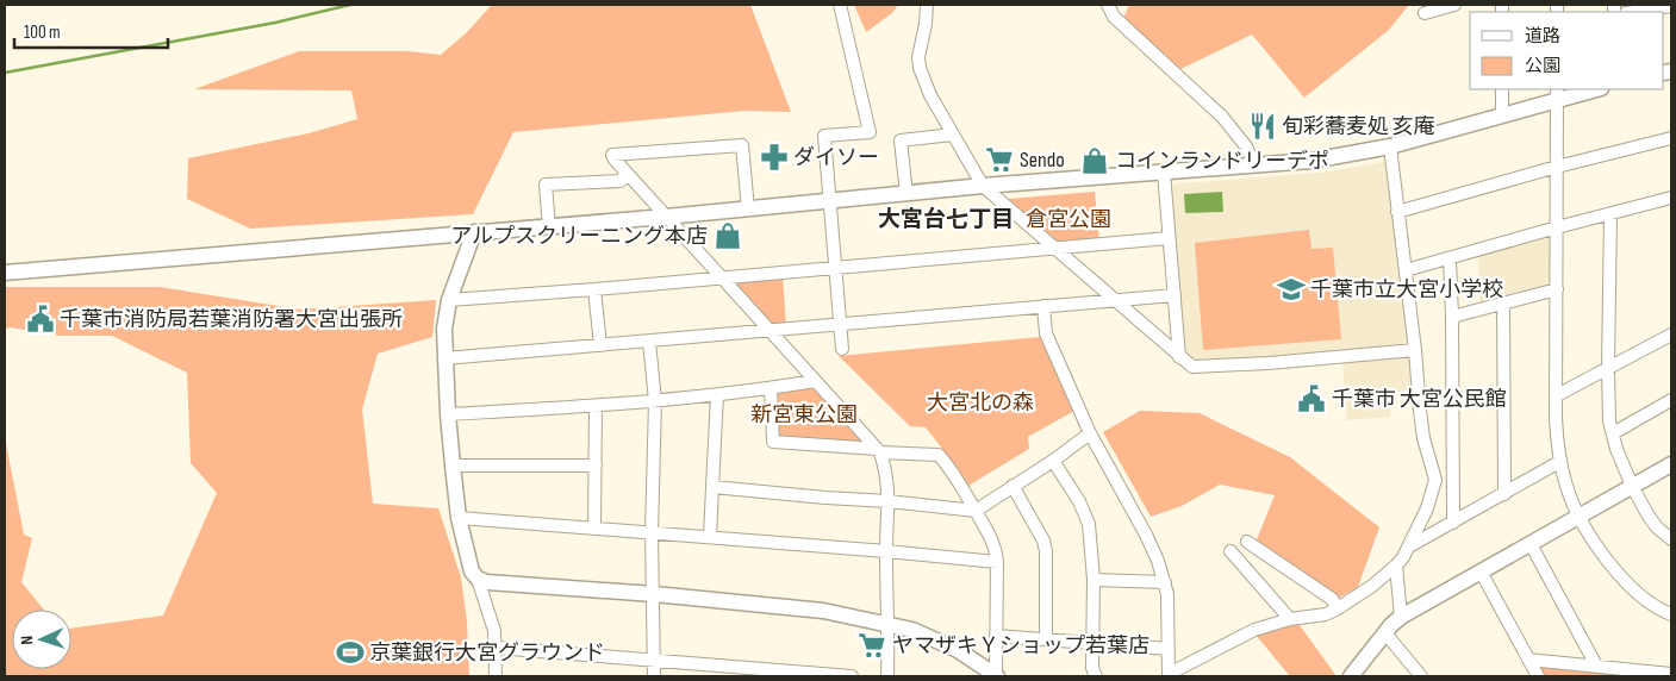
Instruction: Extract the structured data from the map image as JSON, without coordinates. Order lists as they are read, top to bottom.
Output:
{
  "districts": ["大宮台七丁目"],
  "parks": ["倉宮公園", "大宮北の森", "新宮東公園"],
  "places": {
    "restaurant": ["旬彩蕎麦処 亥庵"],
    "pharmacy": ["ダイソー"],
    "supermarket": ["Sendo", "ヤマザキＹショップ若葉店"],
    "shop": ["コインランドリーデポ", "アルプスクリーニング本店"],
    "school or university": ["千葉市立大宮小学校"],
    "public building": ["千葉市消防局若葉消防署大宮出張所", "千葉市 大宮公民館"],
    "sports": ["京葉銀行大宮グラウンド"]
  },
  "legend": ["道路", "公園"],
  "scale_bar": "100 m",
  "north": "left"
}
